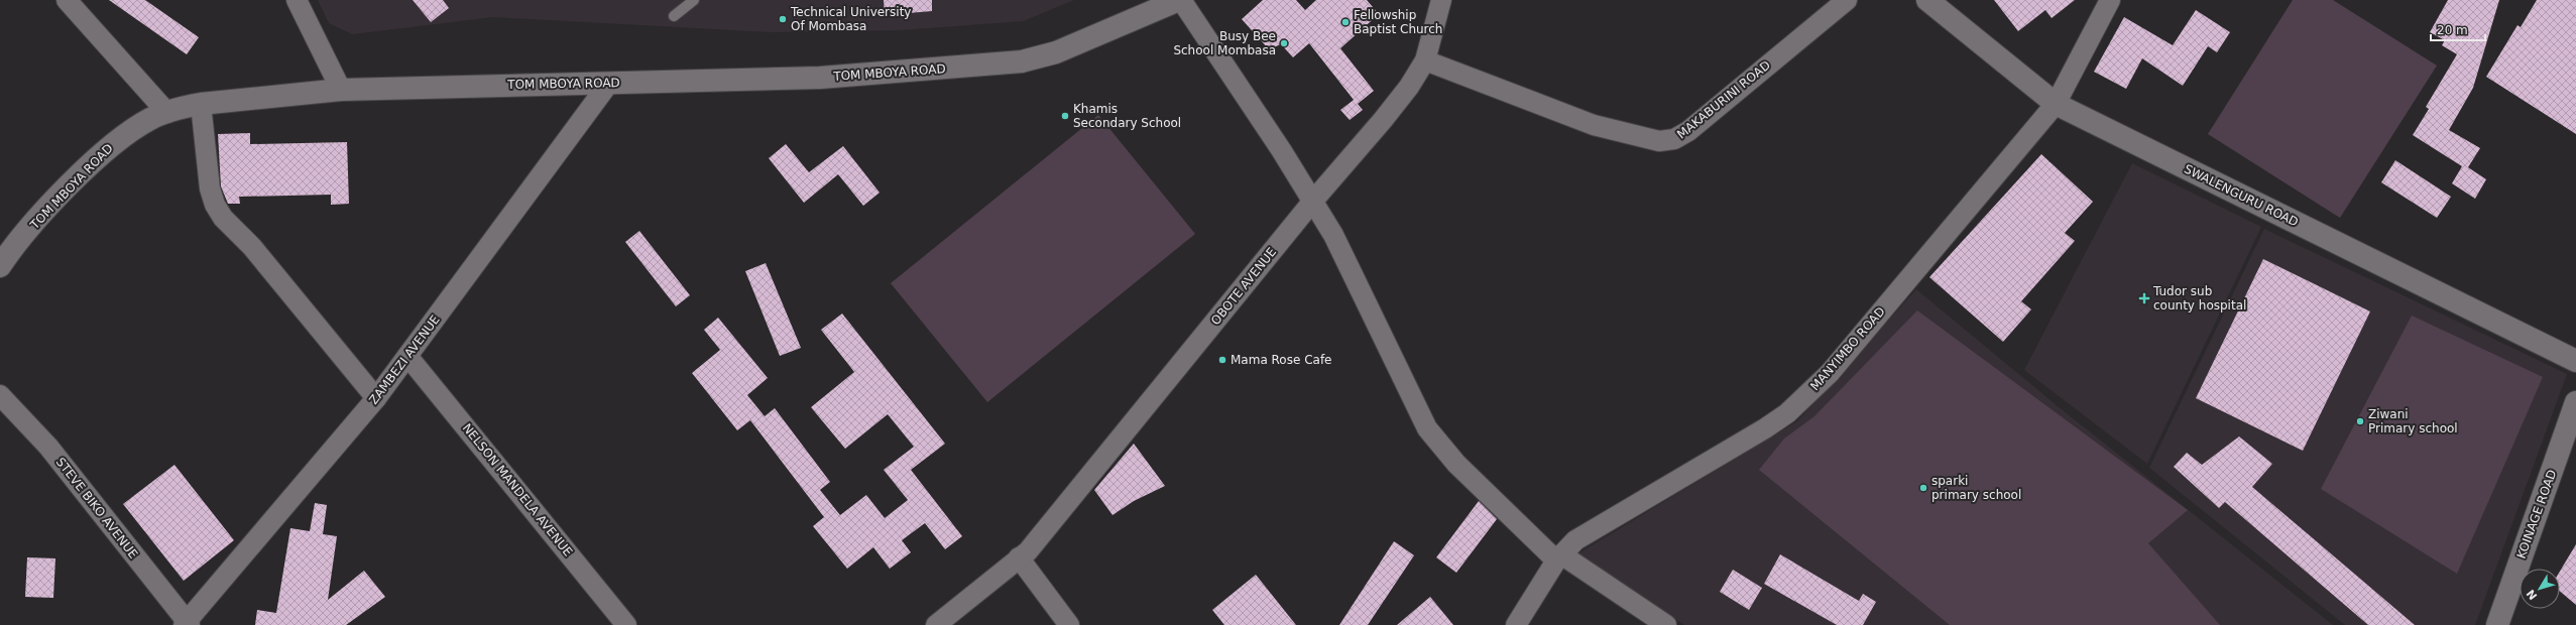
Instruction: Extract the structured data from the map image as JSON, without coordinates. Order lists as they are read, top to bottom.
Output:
{
  "streets": {
    "main road": ["TOM MBOYA ROAD", "SWALENGURU ROAD", "KOINAGE ROAD"],
    "street": [
      "MAKABURINI ROAD",
      "OBOTE AVENUE",
      "MANYIMBO ROAD",
      "ZAMBEZI AVENUE",
      "NELSON MANDELA AVENUE",
      "STEVE BIKO AVENUE"
    ]
  },
  "crossings": [
    ["TOM MBOYA ROAD", "ZAMBEZI AVENUE"],
    ["MAKABURINI ROAD", "OBOTE AVENUE"],
    ["SWALENGURU ROAD", "MANYIMBO ROAD"],
    ["ZAMBEZI AVENUE", "NELSON MANDELA AVENUE"],
    ["ZAMBEZI AVENUE", "STEVE BIKO AVENUE"]
  ],
  "places": {
    "other": [
      "Technical University Of Mombasa",
      "Fellowship Baptist Church",
      "Busy Bee School Mombasa",
      "Khamis Secondary School",
      "Mama Rose Cafe",
      "Ziwani Primary school",
      "sparki primary school"
    ],
    "health": ["Tudor sub county hospital"]
  },
  "scale_bar": "20 m",
  "north": "bottom left"
}
